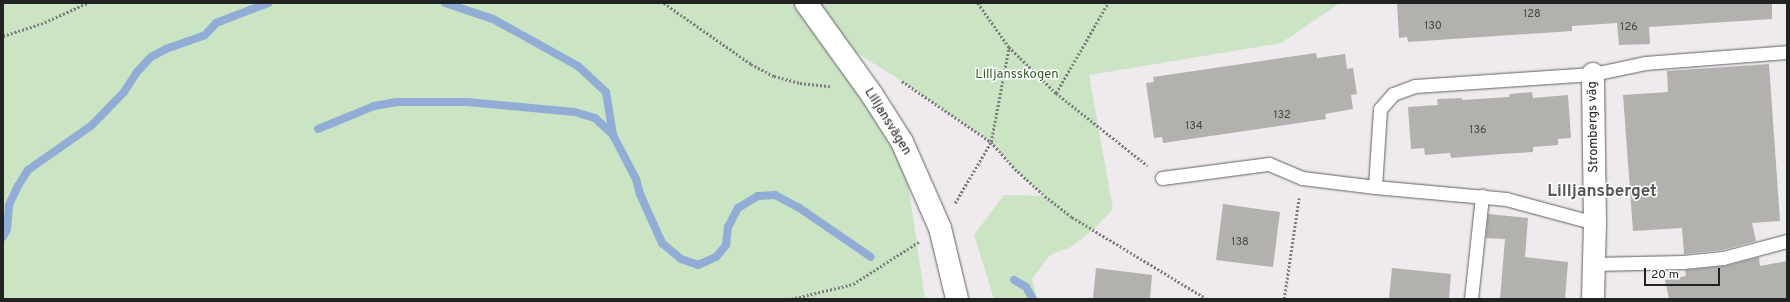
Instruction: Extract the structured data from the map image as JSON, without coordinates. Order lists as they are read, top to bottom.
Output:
{
  "streets": {
    "street": ["Lilljansvägen", "Strombergs väg"]
  },
  "districts": ["Lilljansberget"],
  "parks": ["Lilljansskogen"],
  "house_numbers": [
    "128",
    "130",
    "126",
    "132",
    "134",
    "136",
    "138"
  ],
  "scale_bar": "20 m"
}
